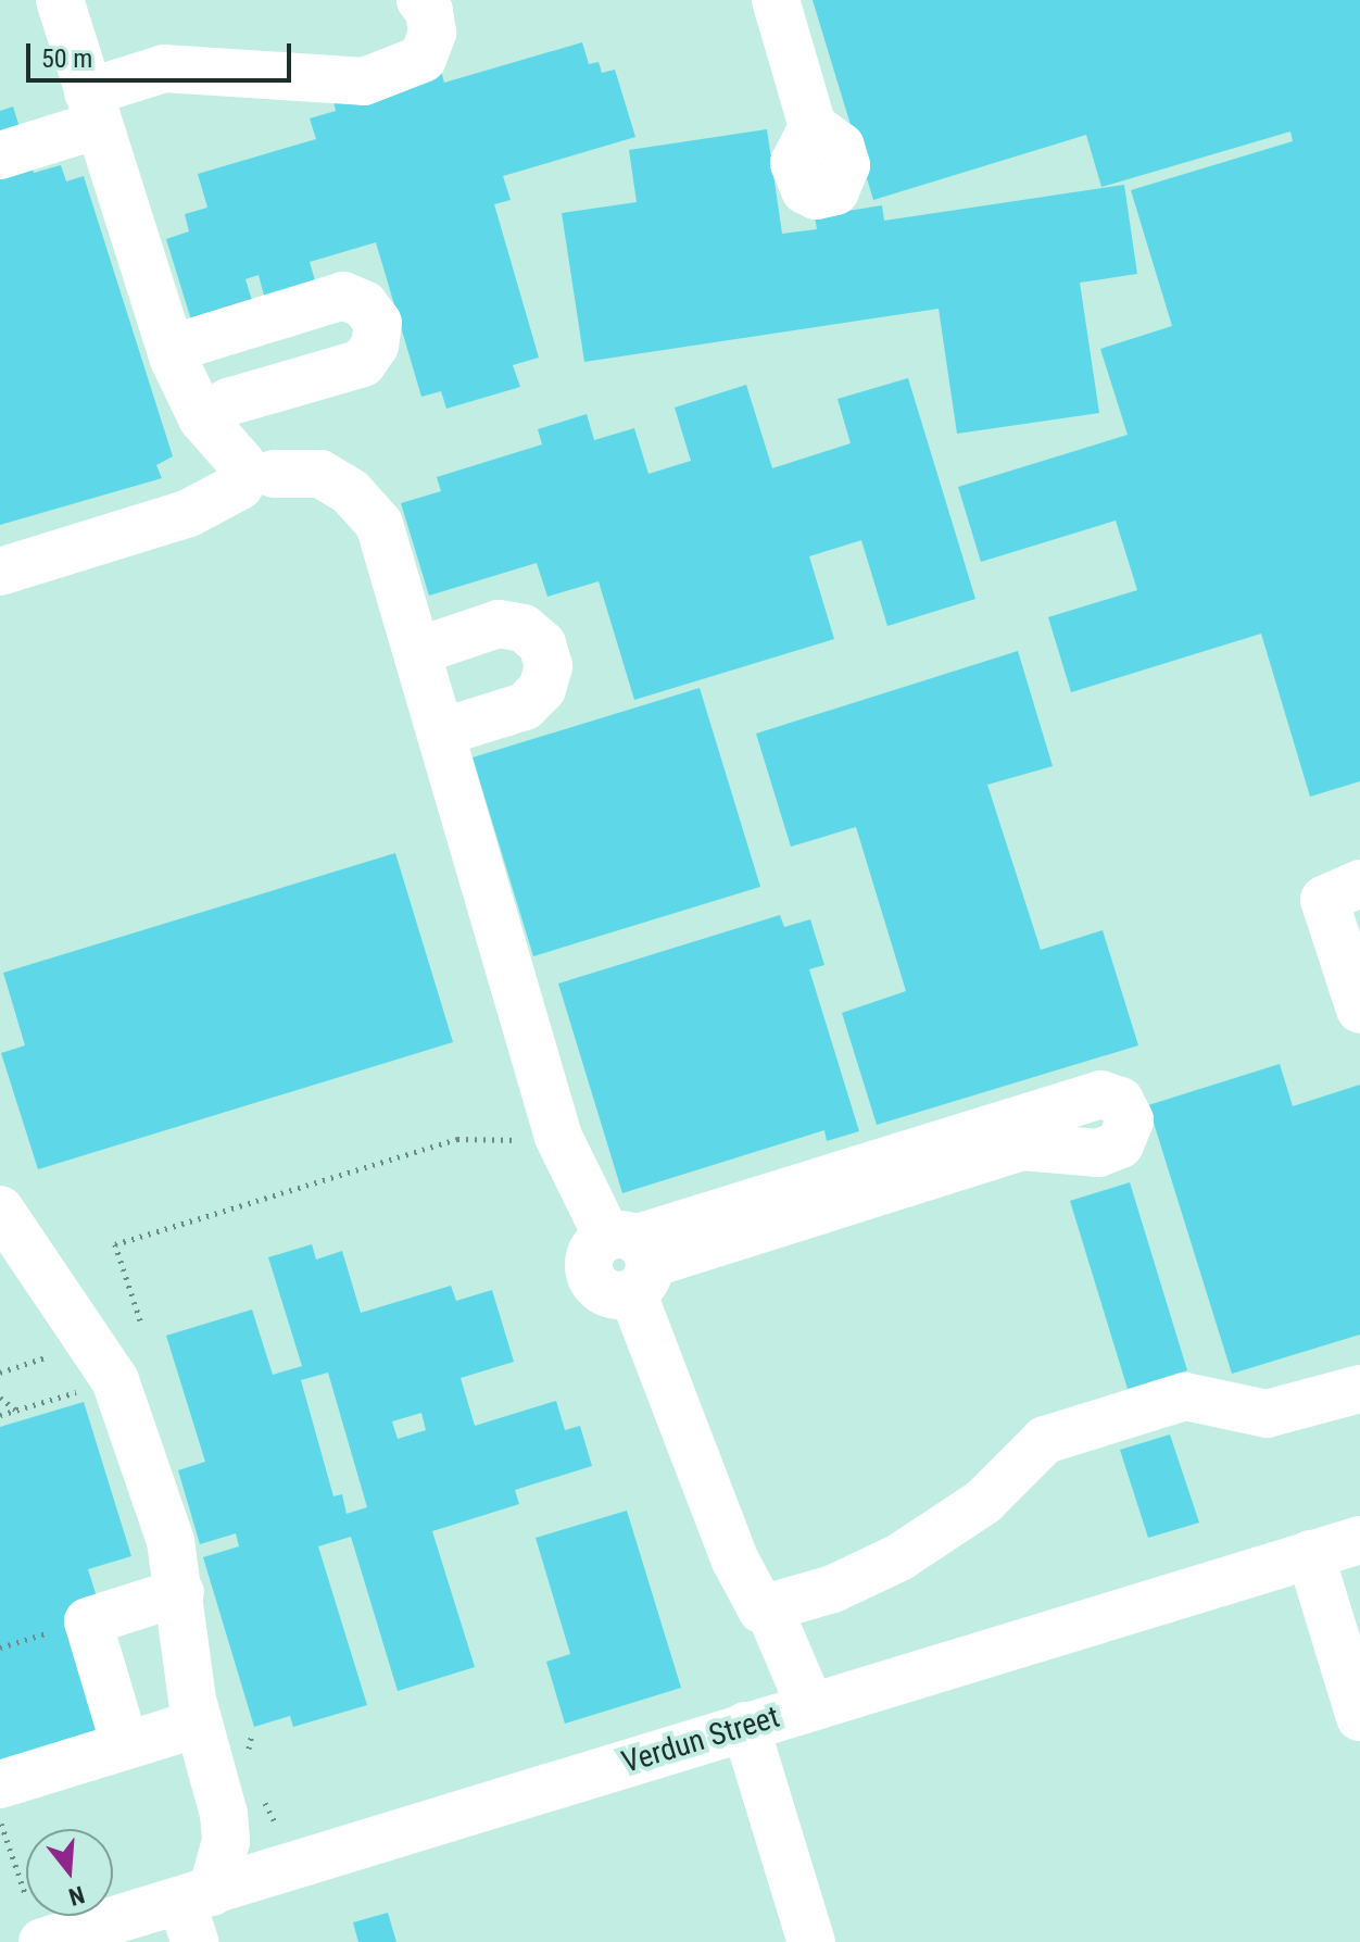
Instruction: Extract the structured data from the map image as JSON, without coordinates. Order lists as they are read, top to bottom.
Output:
{
  "streets": {
    "street": ["Verdun Street"]
  },
  "scale_bar": "50 m",
  "north": "bottom"
}
